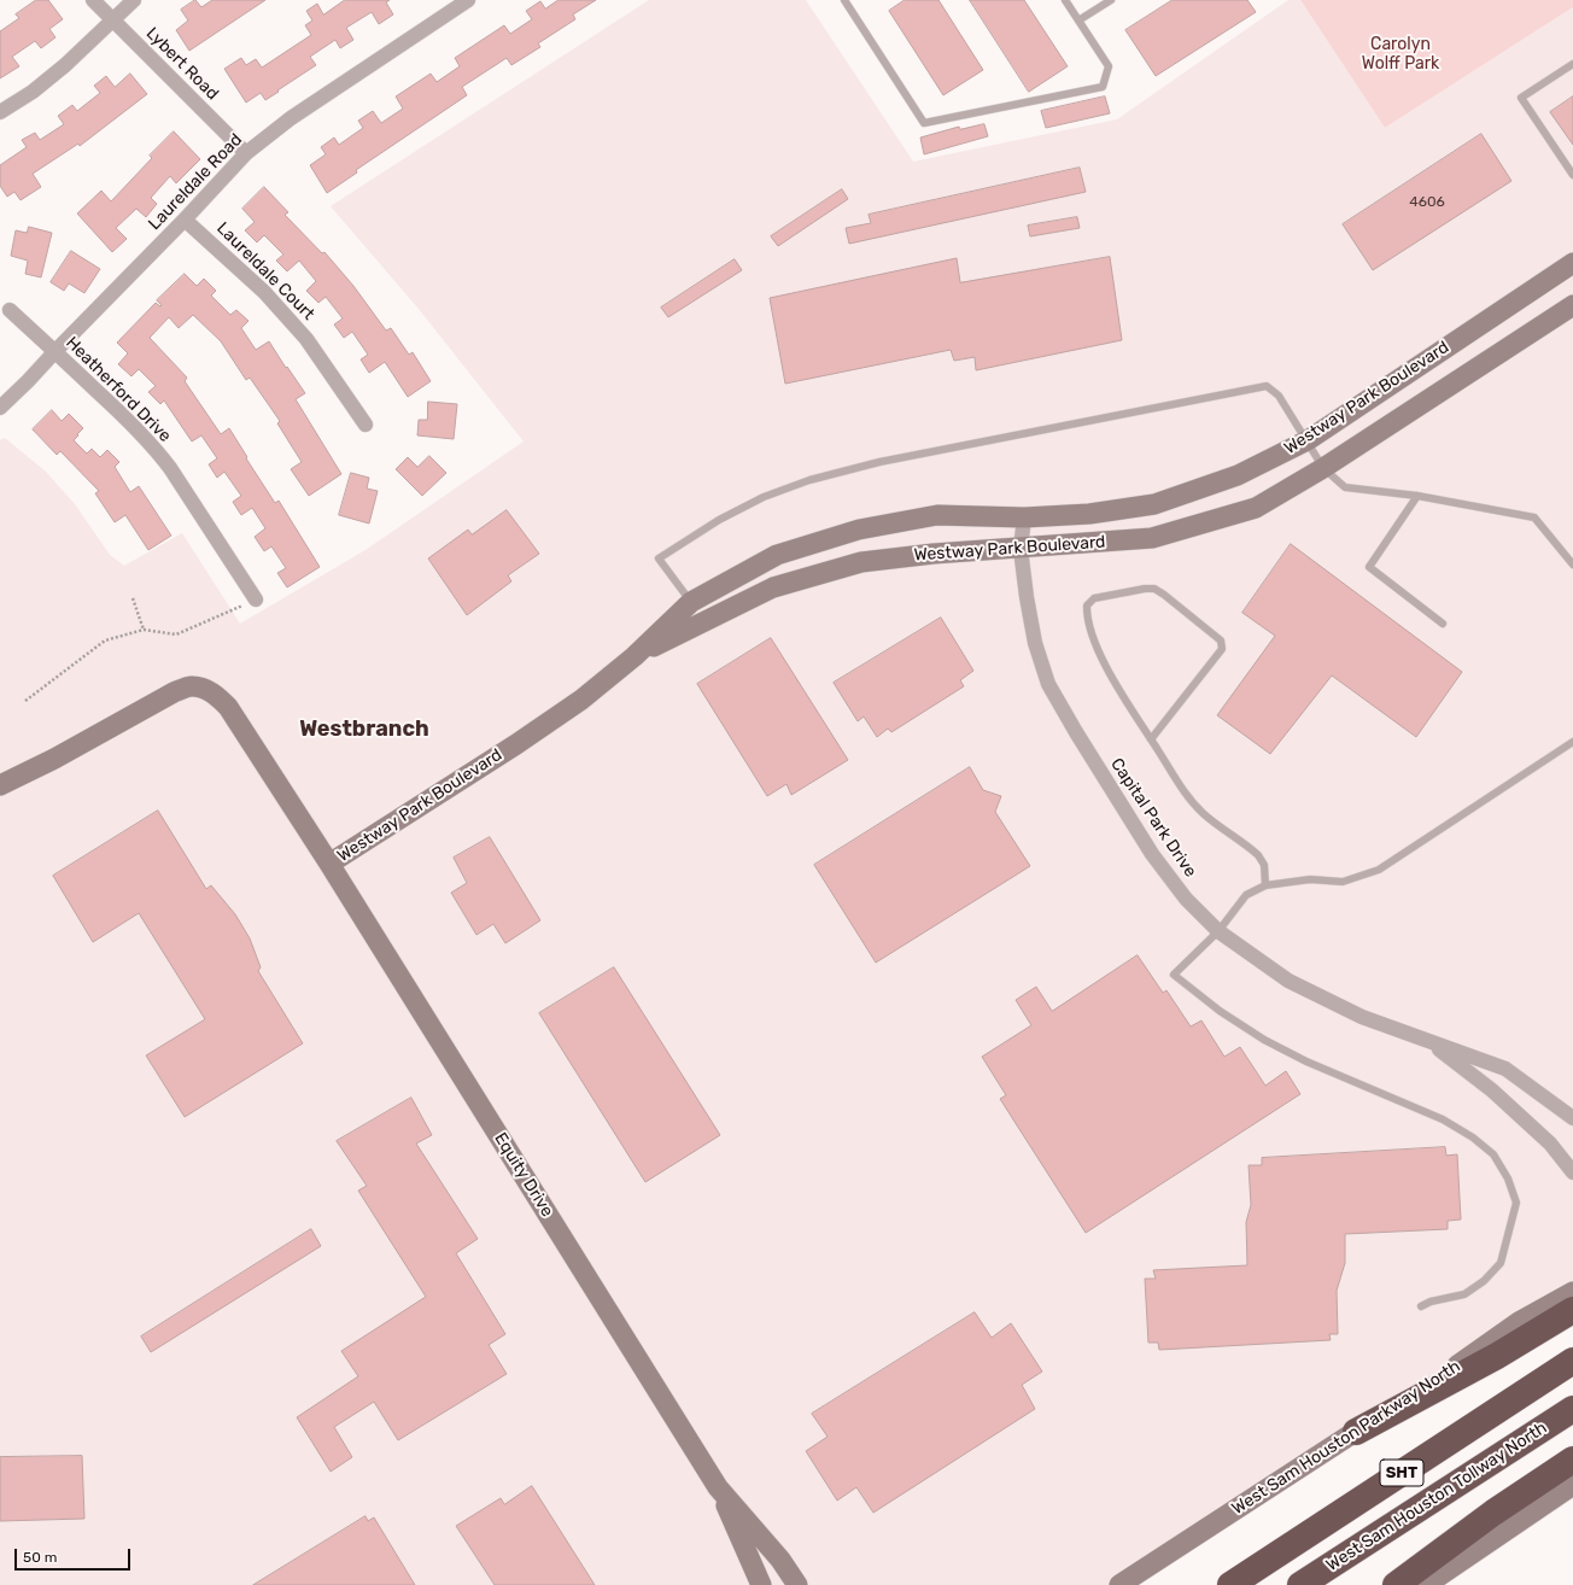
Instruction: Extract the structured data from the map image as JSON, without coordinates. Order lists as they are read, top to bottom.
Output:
{
  "streets": {
    "highway": ["SHT", "West Sam Houston Tollway North"],
    "street": [
      "Lybert Road",
      "Laureldale Road",
      "Laureldale Court",
      "Heatherford Drive",
      "Westway Park Boulevard",
      "Capital Park Drive",
      "Equity Drive",
      "West Sam Houston Parkway North"
    ]
  },
  "crossings": [
    ["Lybert Road", "Laureldale Road"],
    ["Laureldale Road", "Laureldale Court"],
    ["Laureldale Road", "Heatherford Drive"],
    ["Westway Park Boulevard", "Capital Park Drive"],
    ["Westway Park Boulevard", "Equity Drive"]
  ],
  "districts": ["Westbranch"],
  "parks": ["Carolyn Wolff Park"],
  "house_numbers": ["4606"],
  "scale_bar": "50 m"
}
